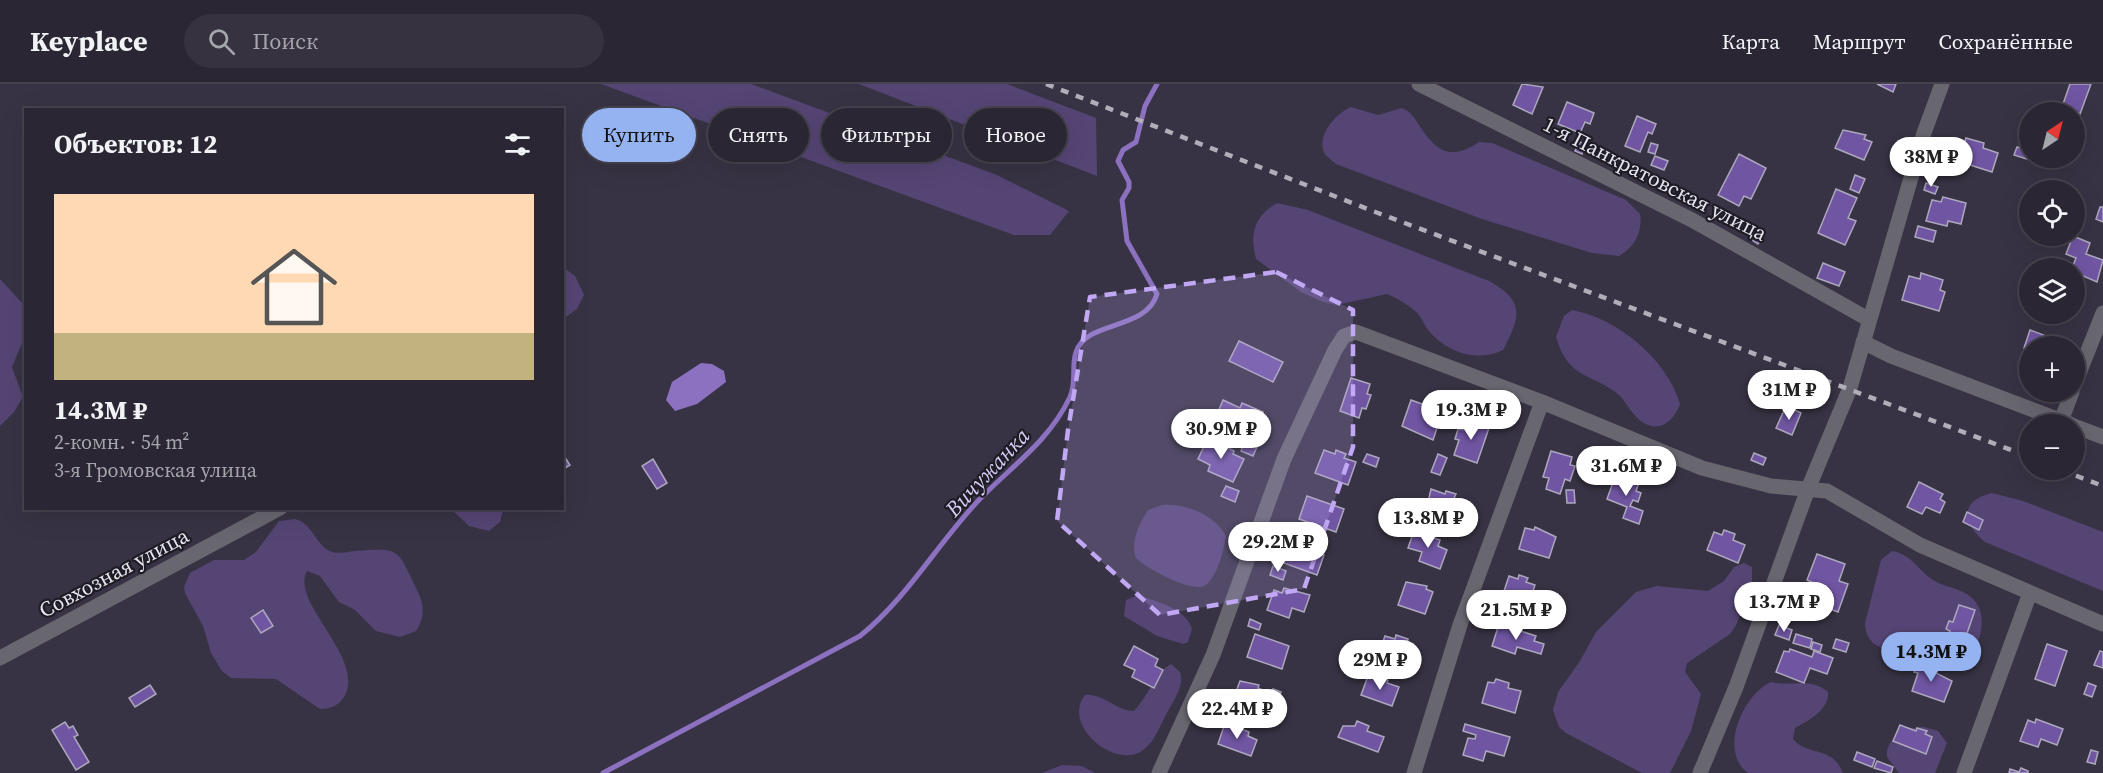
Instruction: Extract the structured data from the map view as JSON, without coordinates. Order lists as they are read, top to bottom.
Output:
{
  "streets": {
    "street": ["1-я Панкратовская улица", "Совхозная улица"]
  },
  "water": ["Вичужанка"],
  "north": "top right",
  "page": {
    "header": "Keyplace",
    "search": "Поиск",
    "nav": ["Карта", "Маршрут", "Сохранённые"],
    "map_buttons": ["+", "−"],
    "chip": [
      "Купить",
      "Снять",
      "Фильтры",
      "Новое"
    ],
    "heading": "Объектов: 12",
    "price": [
      "38M ₽",
      "31M ₽",
      "19.3M ₽",
      "30.9M ₽",
      "31.6M ₽",
      "13.8M ₽",
      "29.2M ₽",
      "13.7M ₽",
      "21.5M ₽",
      "14.3M ₽",
      "29M ₽",
      "22.4M ₽"
    ],
    "list": [
      {
        "name": "14.3M ₽",
        "note": "2-комн. · 54 m² · 3-я Громовская улица"
      }
    ]
  }
}
